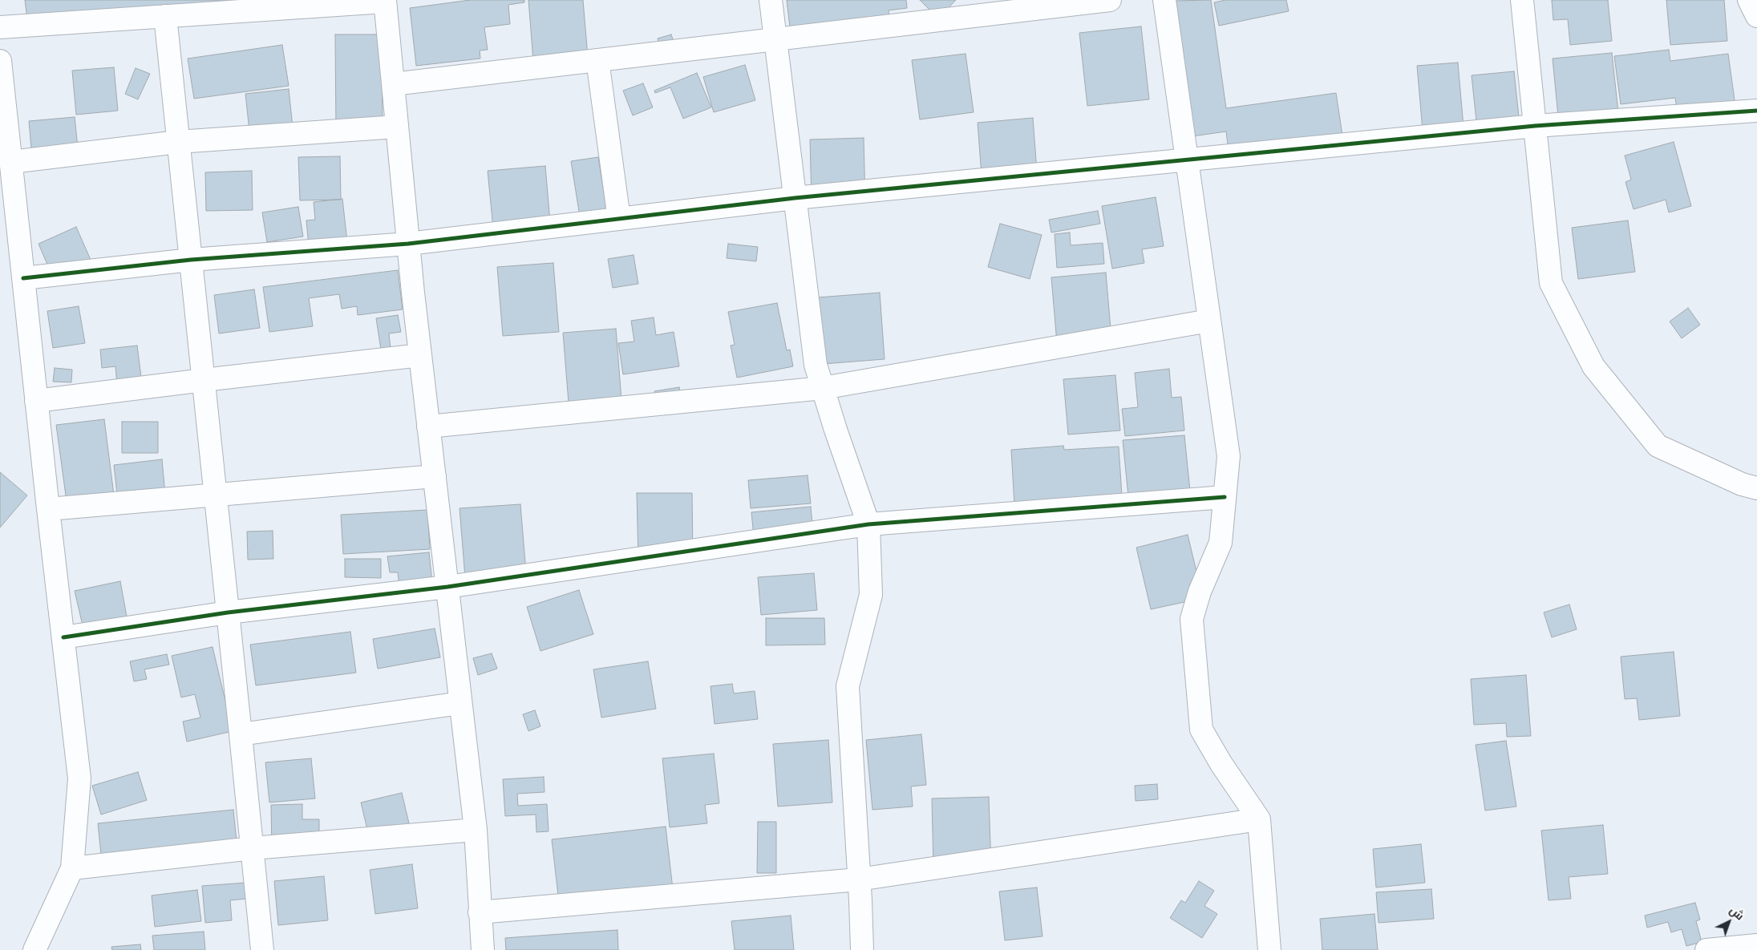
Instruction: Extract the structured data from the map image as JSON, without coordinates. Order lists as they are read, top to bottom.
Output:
{
  "north": "top right"
}
